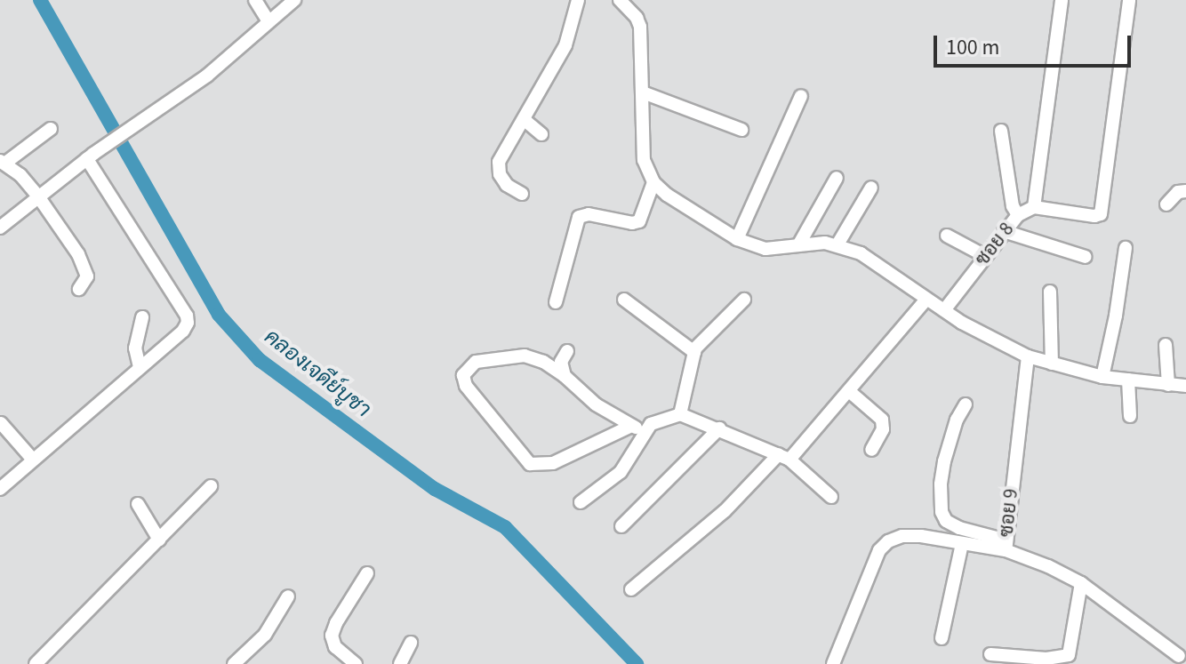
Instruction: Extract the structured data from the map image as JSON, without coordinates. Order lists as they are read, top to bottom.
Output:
{
  "streets": {
    "street": ["ซอย 8", "ซอย 9"]
  },
  "water": ["คลองเจดีย์บูชา"],
  "scale_bar": "100 m"
}
